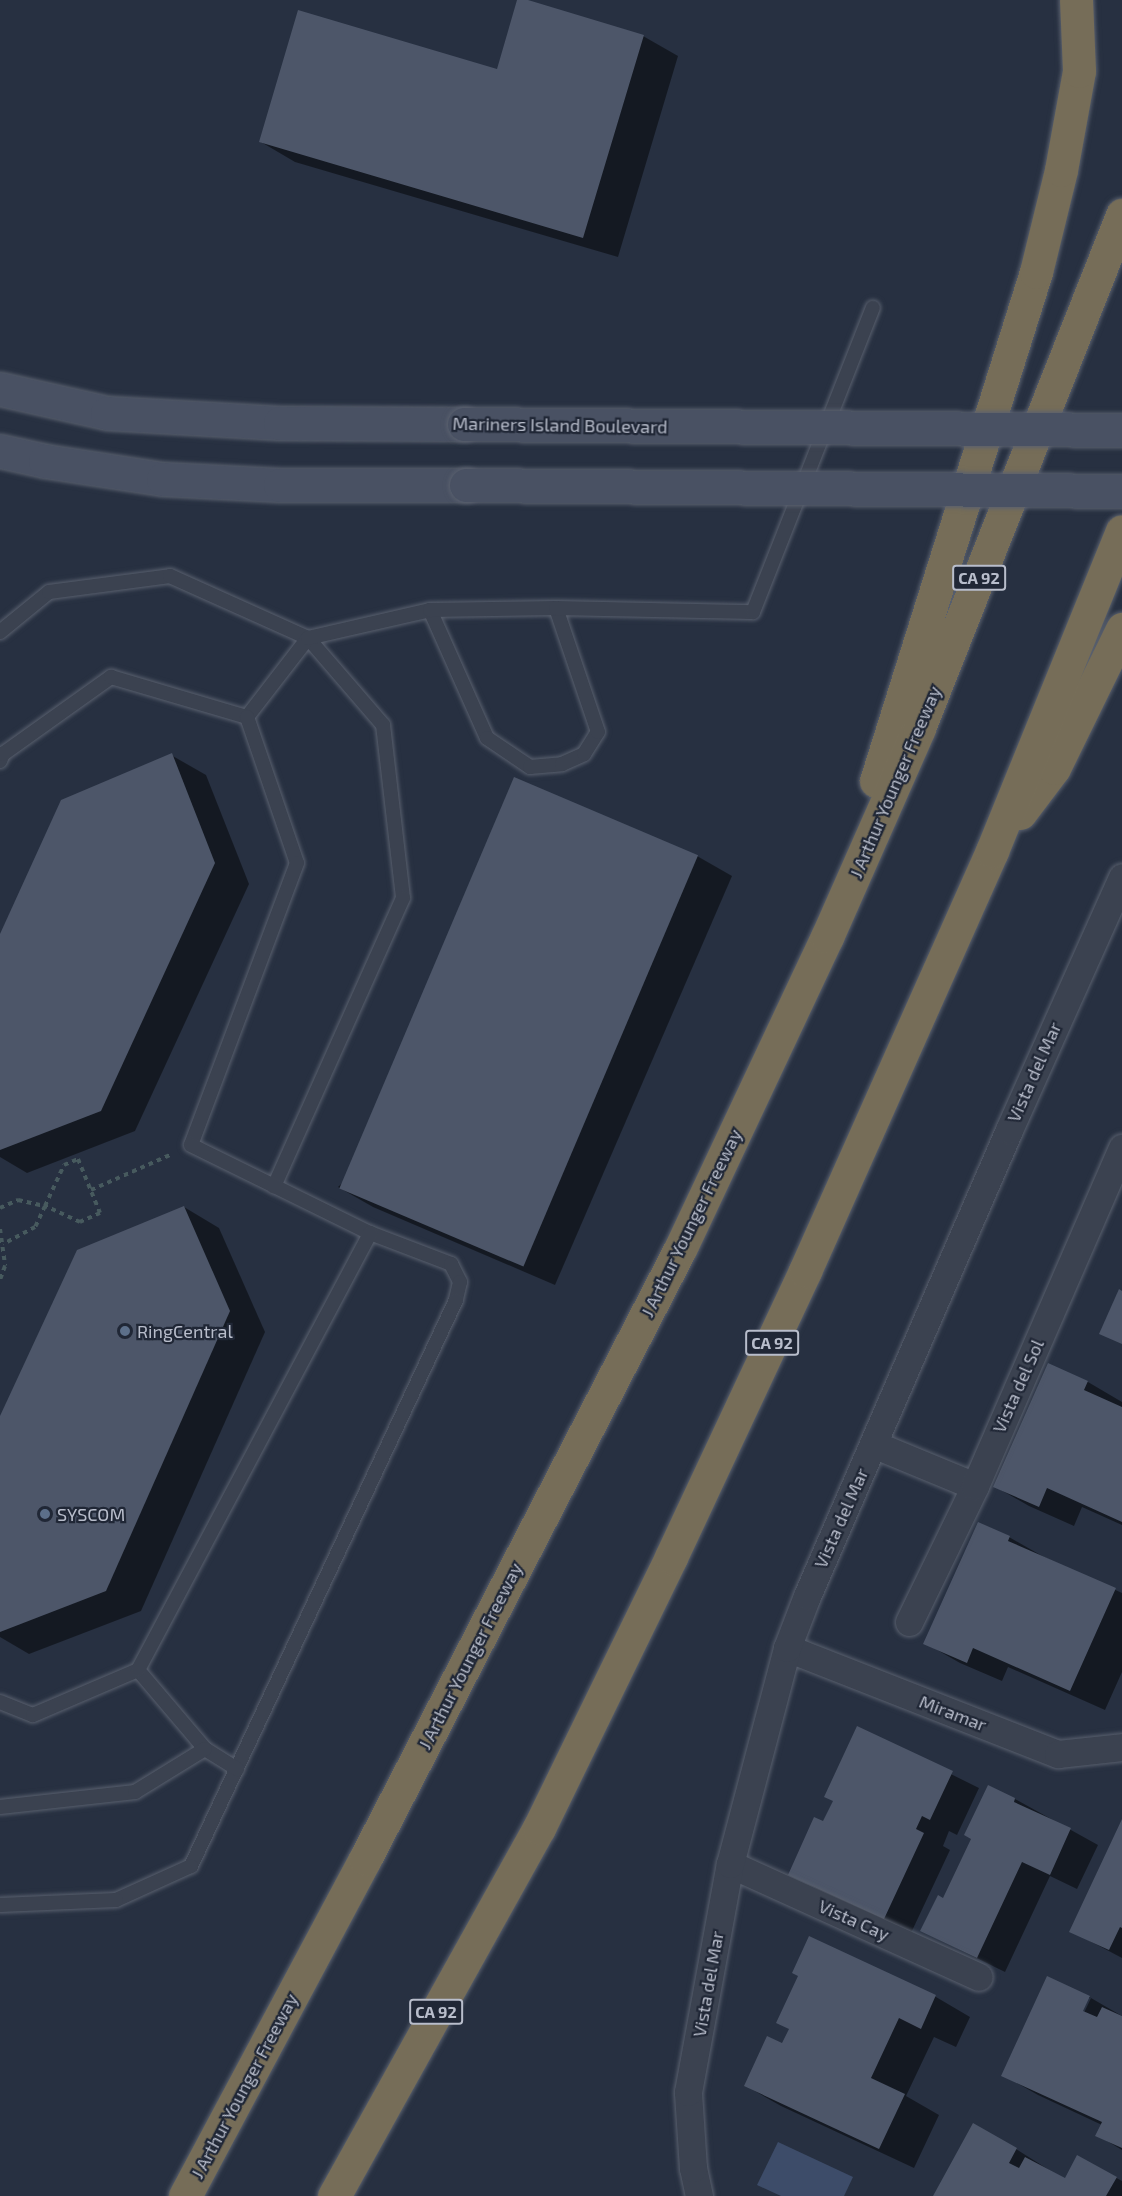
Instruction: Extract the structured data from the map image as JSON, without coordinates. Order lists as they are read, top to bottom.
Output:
{
  "streets": {
    "highway": ["CA 92", "J Arthur Younger Freeway"],
    "main road": ["Mariners Island Boulevard"],
    "street": [
      "Vista del Mar",
      "Vista del Sol",
      "Miramar",
      "Vista Cay"
    ]
  },
  "crossings": [
    ["Vista del Mar", "Miramar"],
    ["Vista del Mar", "Vista Cay"]
  ],
  "places": ["RingCentral", "SYSCOM"]
}
